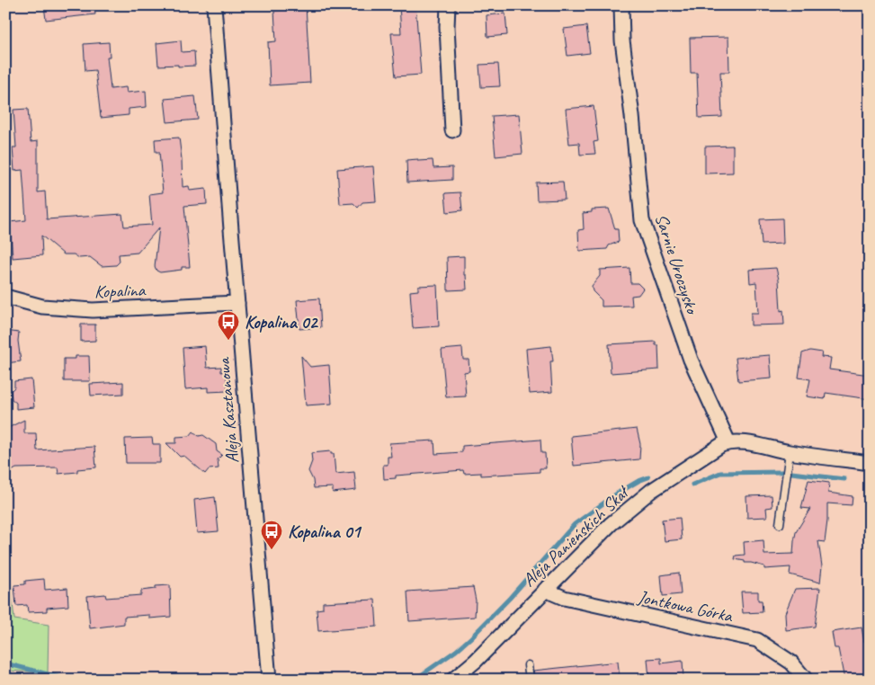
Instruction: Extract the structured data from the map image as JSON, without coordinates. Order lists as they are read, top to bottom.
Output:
{
  "streets": {
    "street": [
      "Sarnie Uroczysko",
      "Kopalina",
      "Aleja Kasztanowa",
      "Aleja Panieńskich Skał",
      "Jontkowa Górka"
    ]
  },
  "crossings": [
    ["Sarnie Uroczysko", "Aleja Panieńskich Skał"],
    ["Kopalina", "Aleja Kasztanowa"],
    ["Aleja Panieńskich Skał", "Jontkowa Górka"]
  ],
  "places": {
    "bus stop": ["Kopalina 02", "Kopalina 01"]
  }
}
